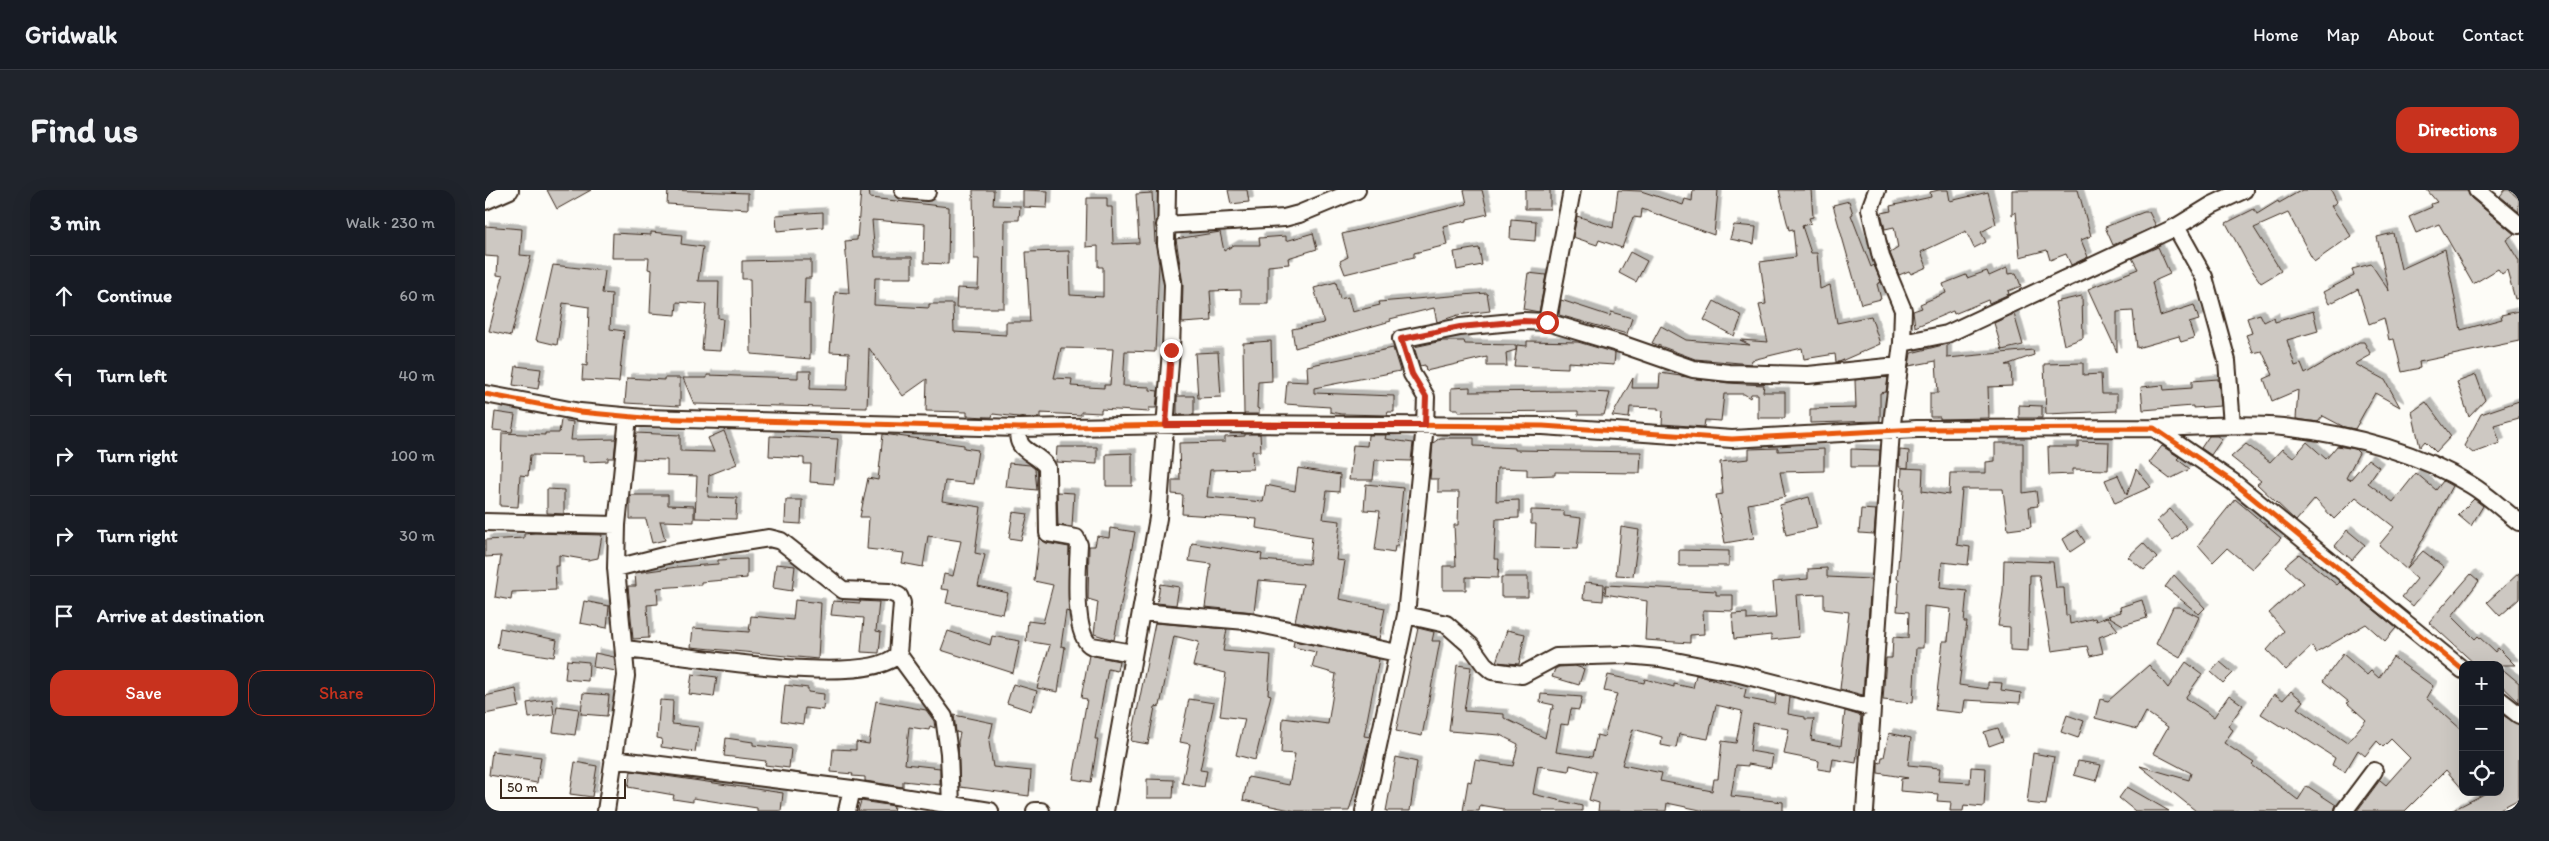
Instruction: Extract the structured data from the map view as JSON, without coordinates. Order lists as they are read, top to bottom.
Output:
{
  "scale_bar": "50 m",
  "page": {
    "header": "Gridwalk",
    "nav": [
      "Home",
      "Map",
      "About",
      "Contact"
    ],
    "buttons": [
      "Directions",
      ["Save", "Share"]
    ],
    "title": "Find us",
    "heading": ["3 min", "Walk · 230 m"],
    "list": [
      ["Continue", "60 m"],
      ["Turn left", "40 m"],
      ["Turn right", "100 m"],
      ["Turn right", "30 m"],
      "Arrive at destination"
    ],
    "map_buttons": ["+", "−"],
    "scale": "50 m"
  }
}
